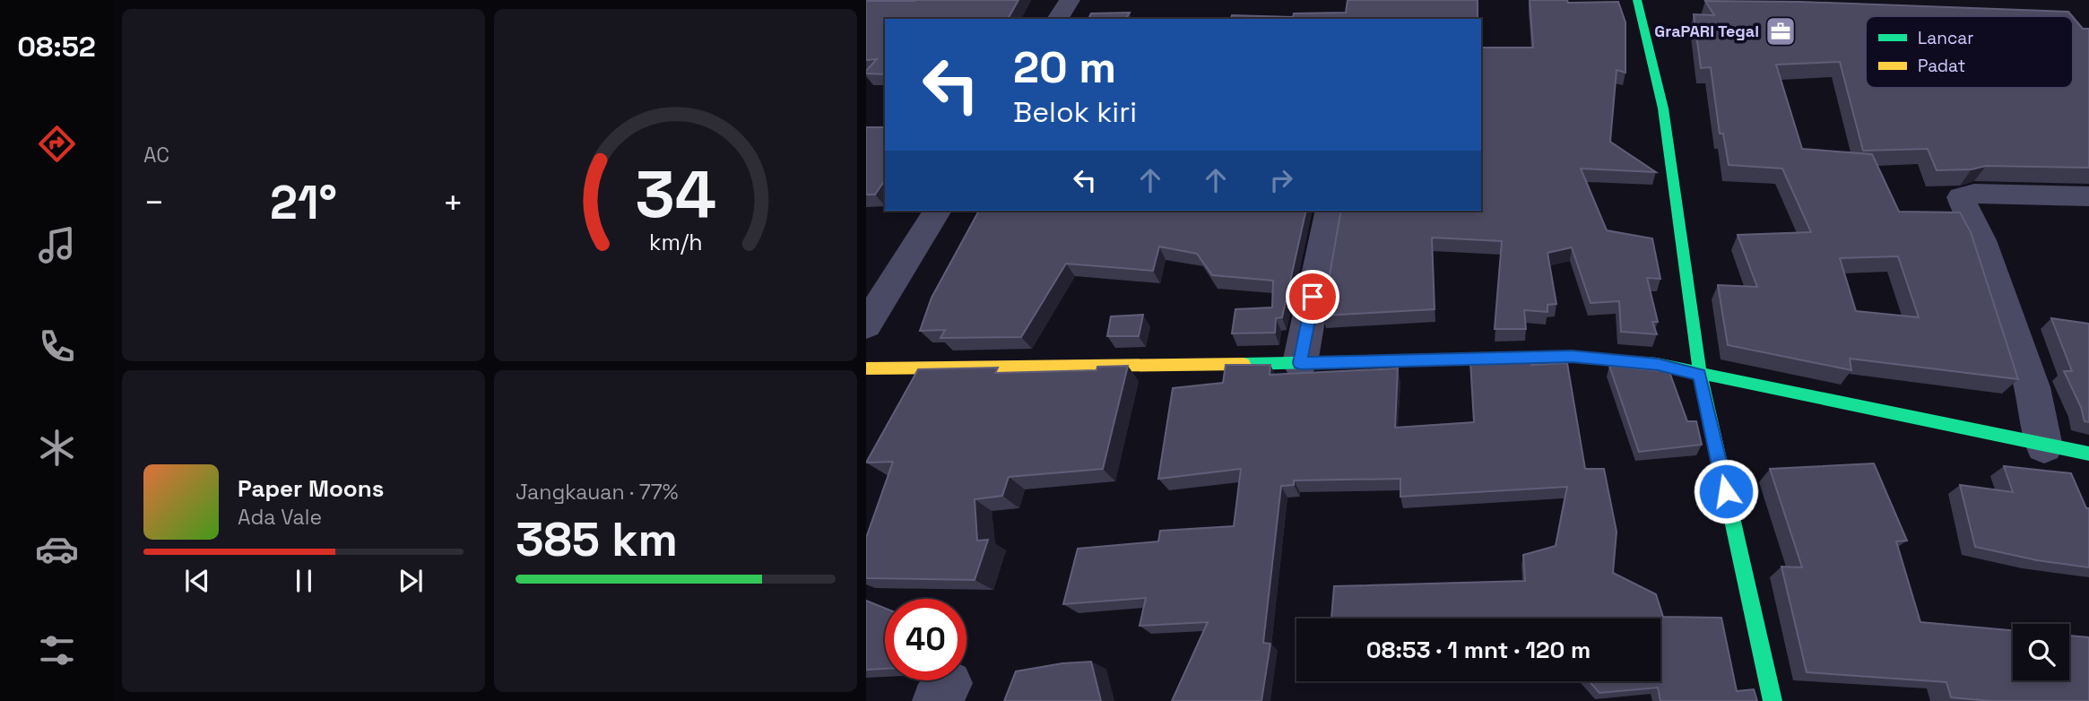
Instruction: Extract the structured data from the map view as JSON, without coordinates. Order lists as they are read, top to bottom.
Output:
{
  "places": {
    "office": ["GraPARI Tegal"]
  },
  "legend": ["Lancar", "Padat"],
  "page": {
    "tabs": "08:52",
    "tile": [
      "AC",
      ["Jangkauan · 77%", "385 km"]
    ],
    "turn": ["20 m", "Belok kiri"],
    "heat": ["−", "21°", "+"],
    "song": ["Paper Moons", "Ada Vale"],
    "limit": "40",
    "trip": "08:53 · 1 mnt · 120 m",
    "gauge": ["34", "km/h"]
  }
}
